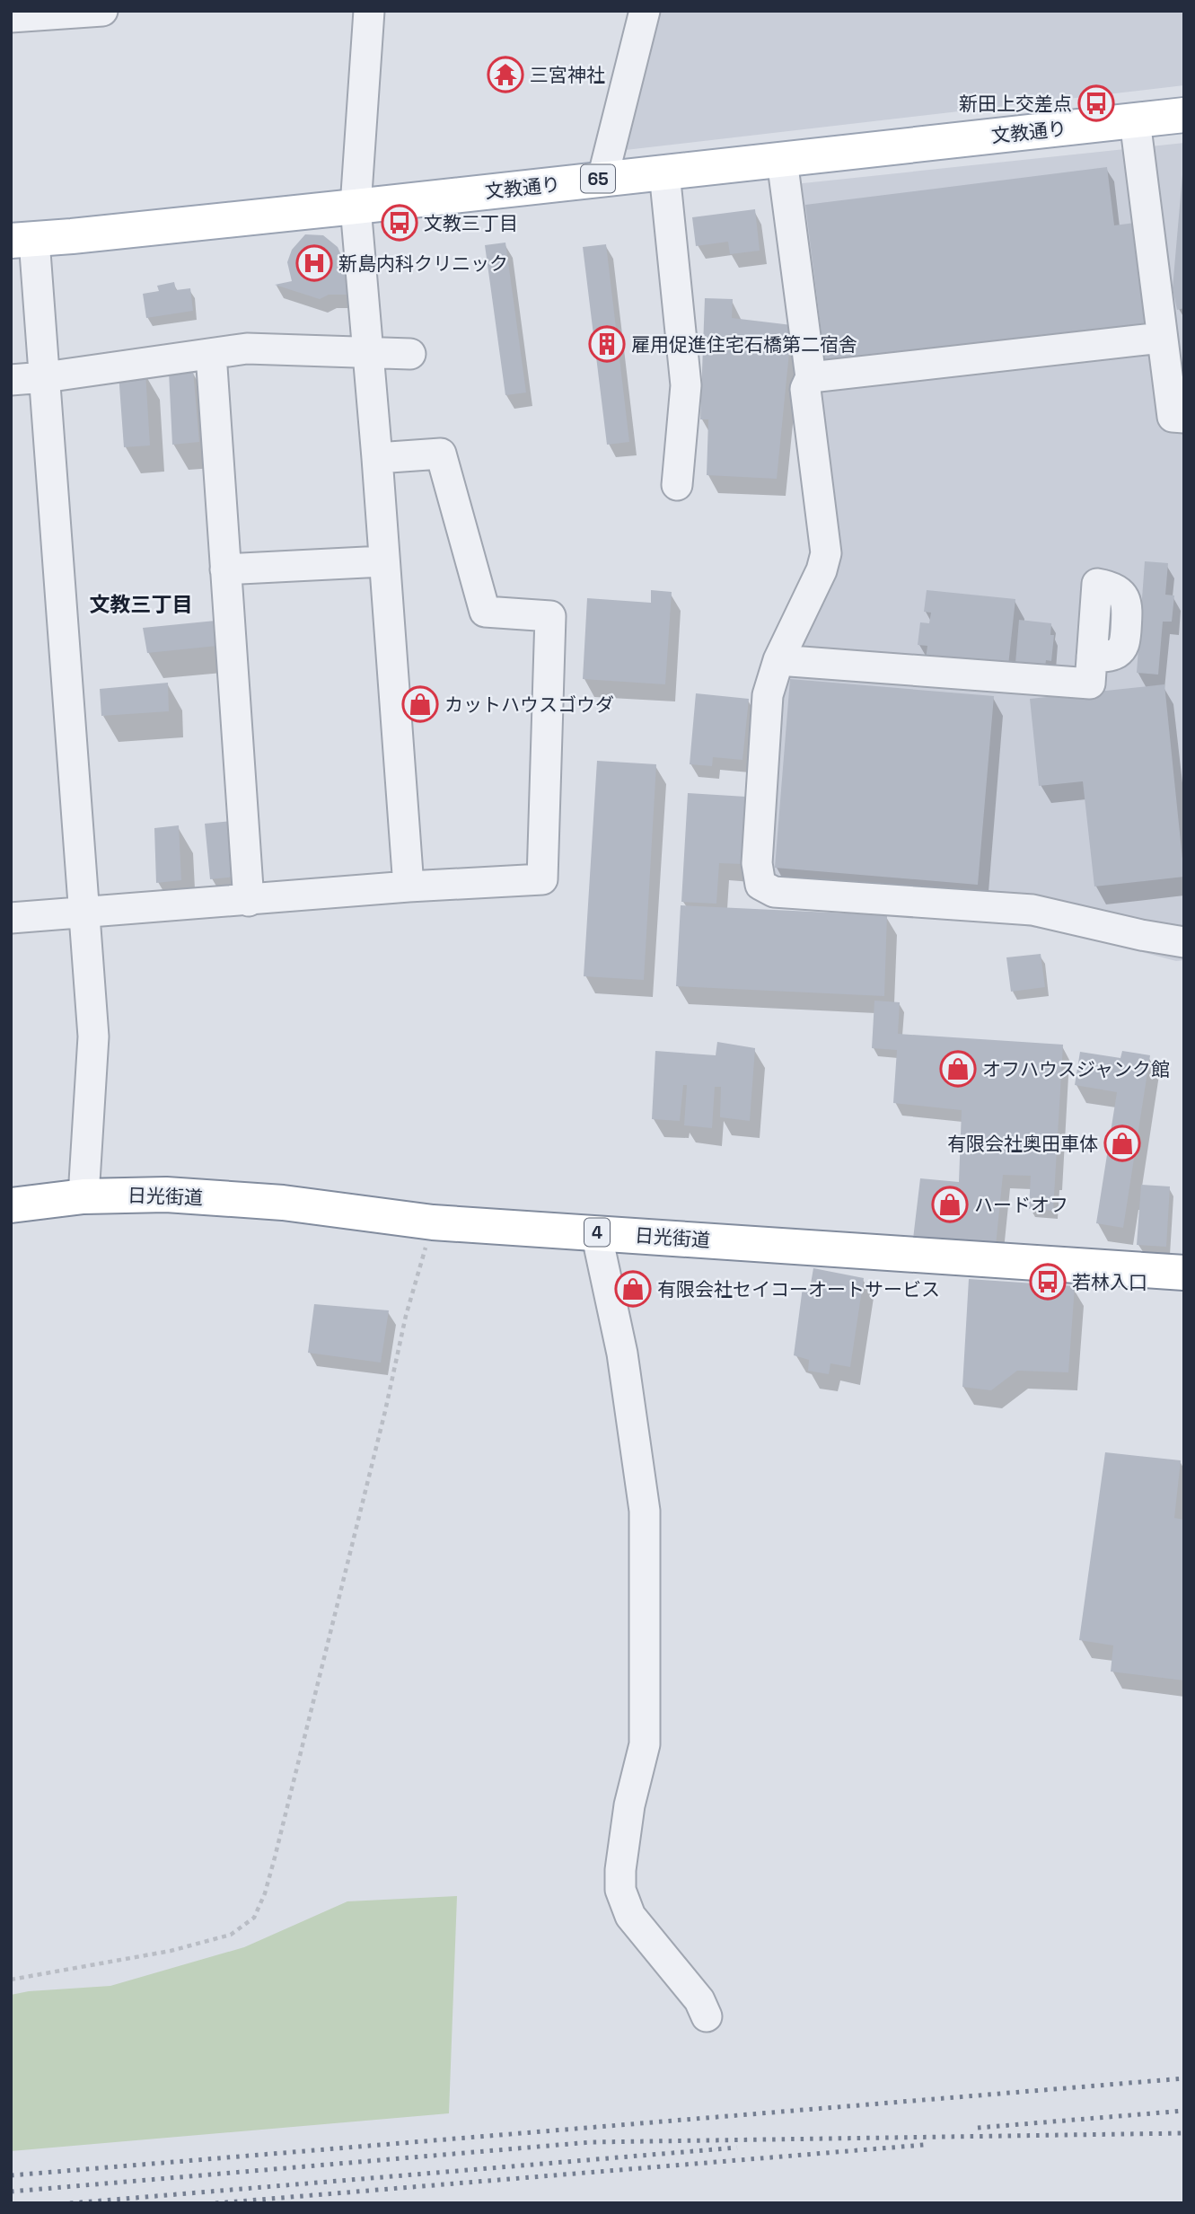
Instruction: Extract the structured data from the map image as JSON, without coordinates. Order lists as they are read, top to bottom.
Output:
{
  "streets": {
    "main road": [
      "文教通り",
      "65",
      "日光街道",
      "4"
    ]
  },
  "districts": ["文教三丁目"],
  "places": {
    "temple": ["三宮神社"],
    "bus stop": ["新田上交差点", "文教三丁目", "若林入口"],
    "hospital": ["新島内科クリニック"],
    "building": ["雇用促進住宅石橋第二宿舎"],
    "shop": [
      "カットハウスゴウダ",
      "オフハウスジャンク館",
      "有限会社奥田車体",
      "ハードオフ",
      "有限会社セイコーオートサービス"
    ]
  }
}
